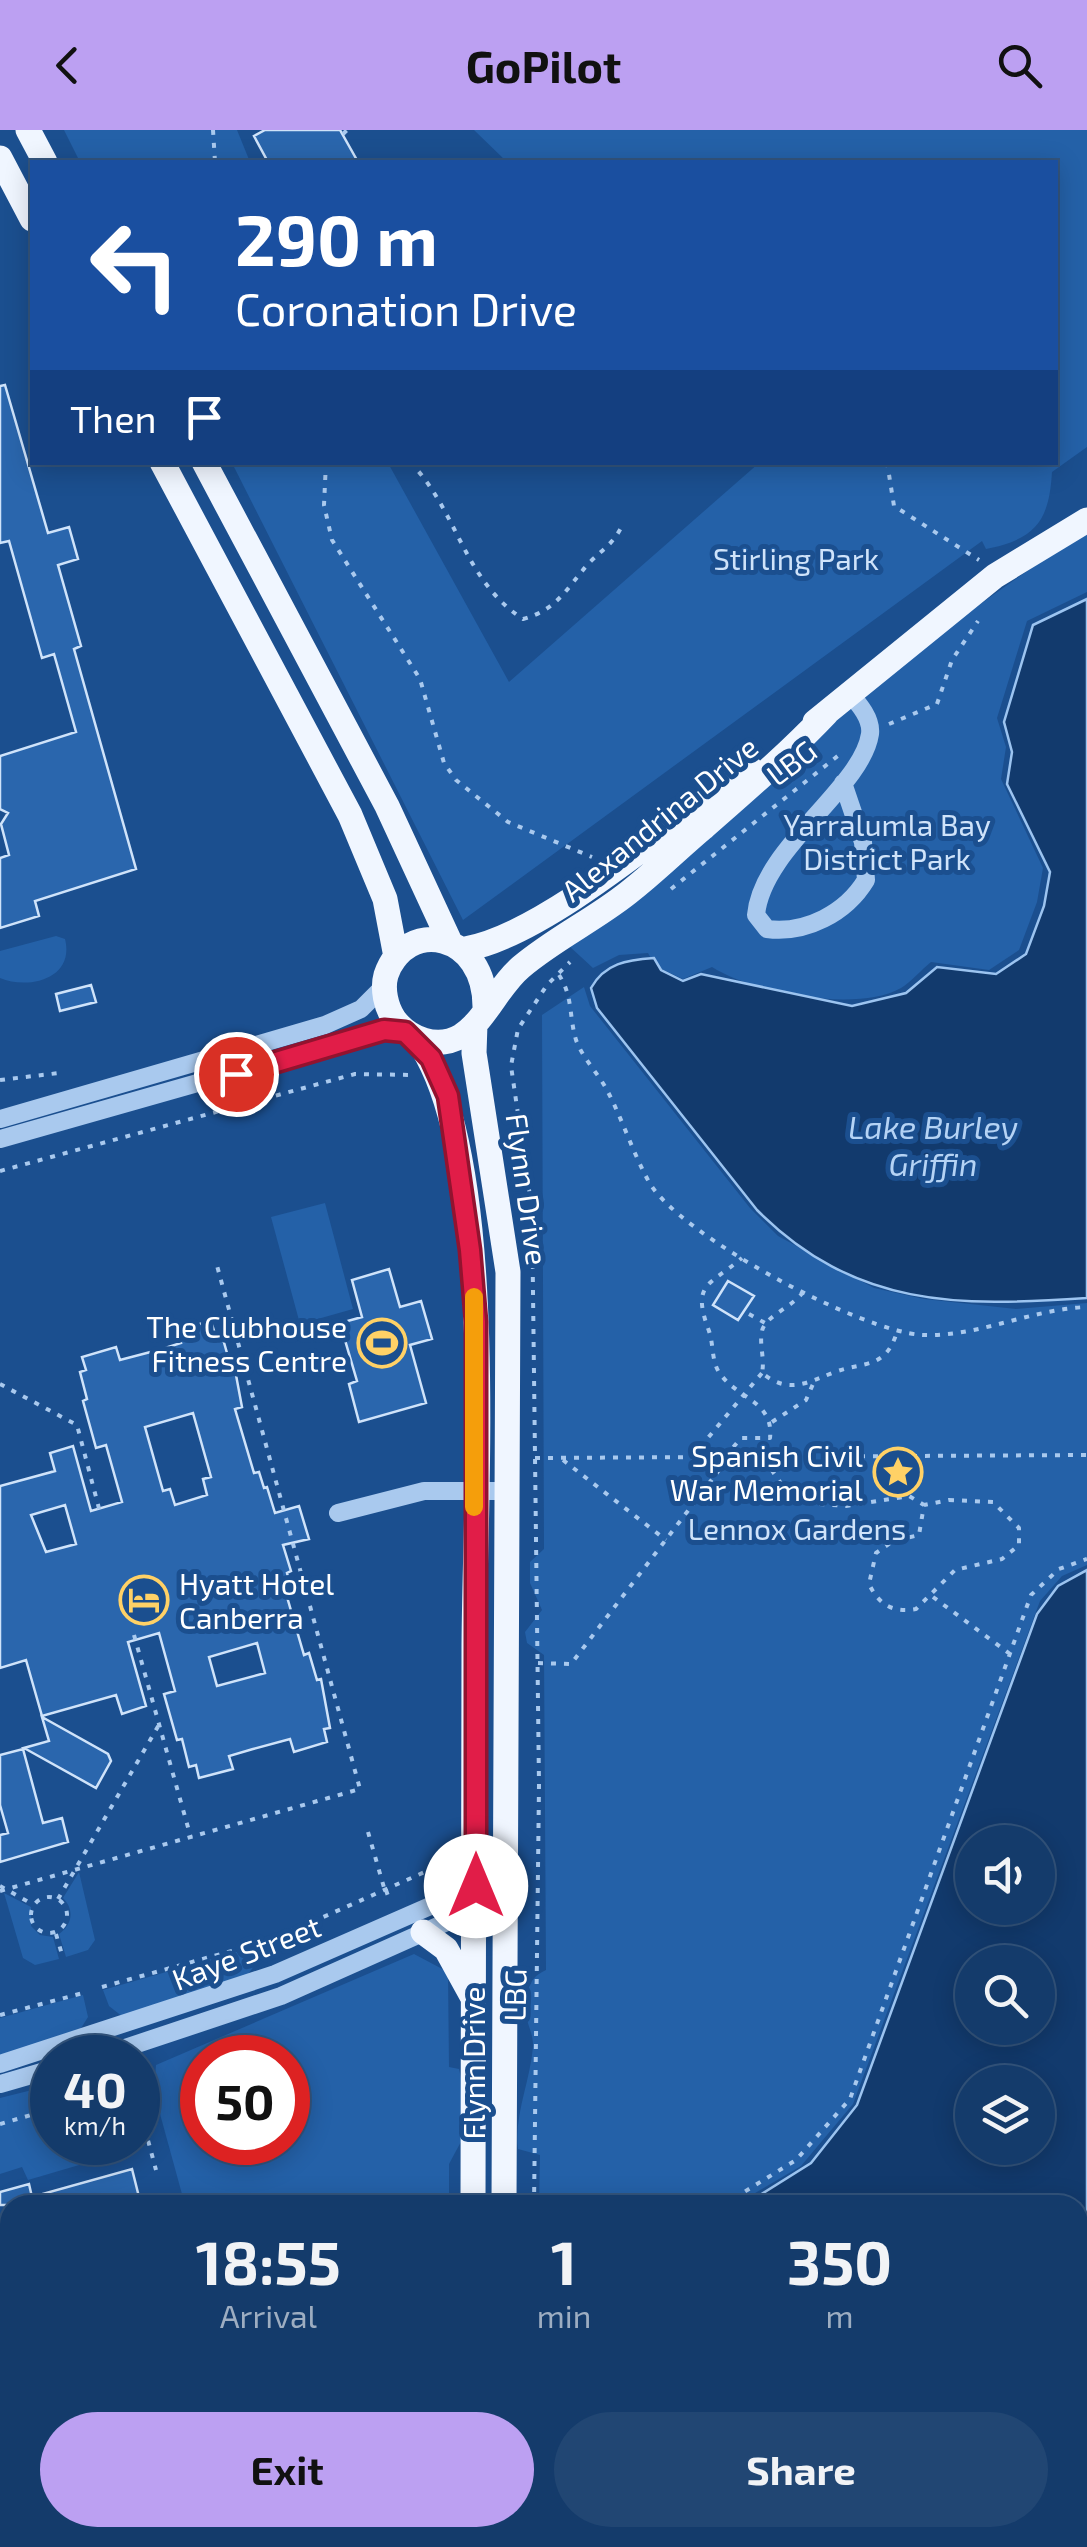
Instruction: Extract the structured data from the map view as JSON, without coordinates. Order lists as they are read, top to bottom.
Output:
{
  "streets": {
    "main road": ["Alexandrina Drive", "Flynn Drive"],
    "street": ["Kaye Street"],
    "path": ["LBG"]
  },
  "crossings": [
    ["Alexandrina Drive", "Flynn Drive"],
    ["Flynn Drive", "Kaye Street"]
  ],
  "water": ["Lake Burley Griffin"],
  "parks": ["Stirling Park", "Yarralumla Bay District Park", "Lennox Gardens"],
  "places": {
    "sports": ["The Clubhouse Fitness Centre"],
    "place": ["Spanish Civil War Memorial"],
    "hotel": ["Hyatt Hotel Canberra"]
  },
  "page": {
    "header": "GoPilot",
    "turn": ["290 m", "Coronation Drive"],
    "then": "Then",
    "speed": "40 km/h",
    "limit": "50",
    "eta": [
      "18:55",
      "Arrival",
      "1",
      "min",
      "350",
      "m"
    ],
    "buttons": ["Exit", "Share"]
  }
}
